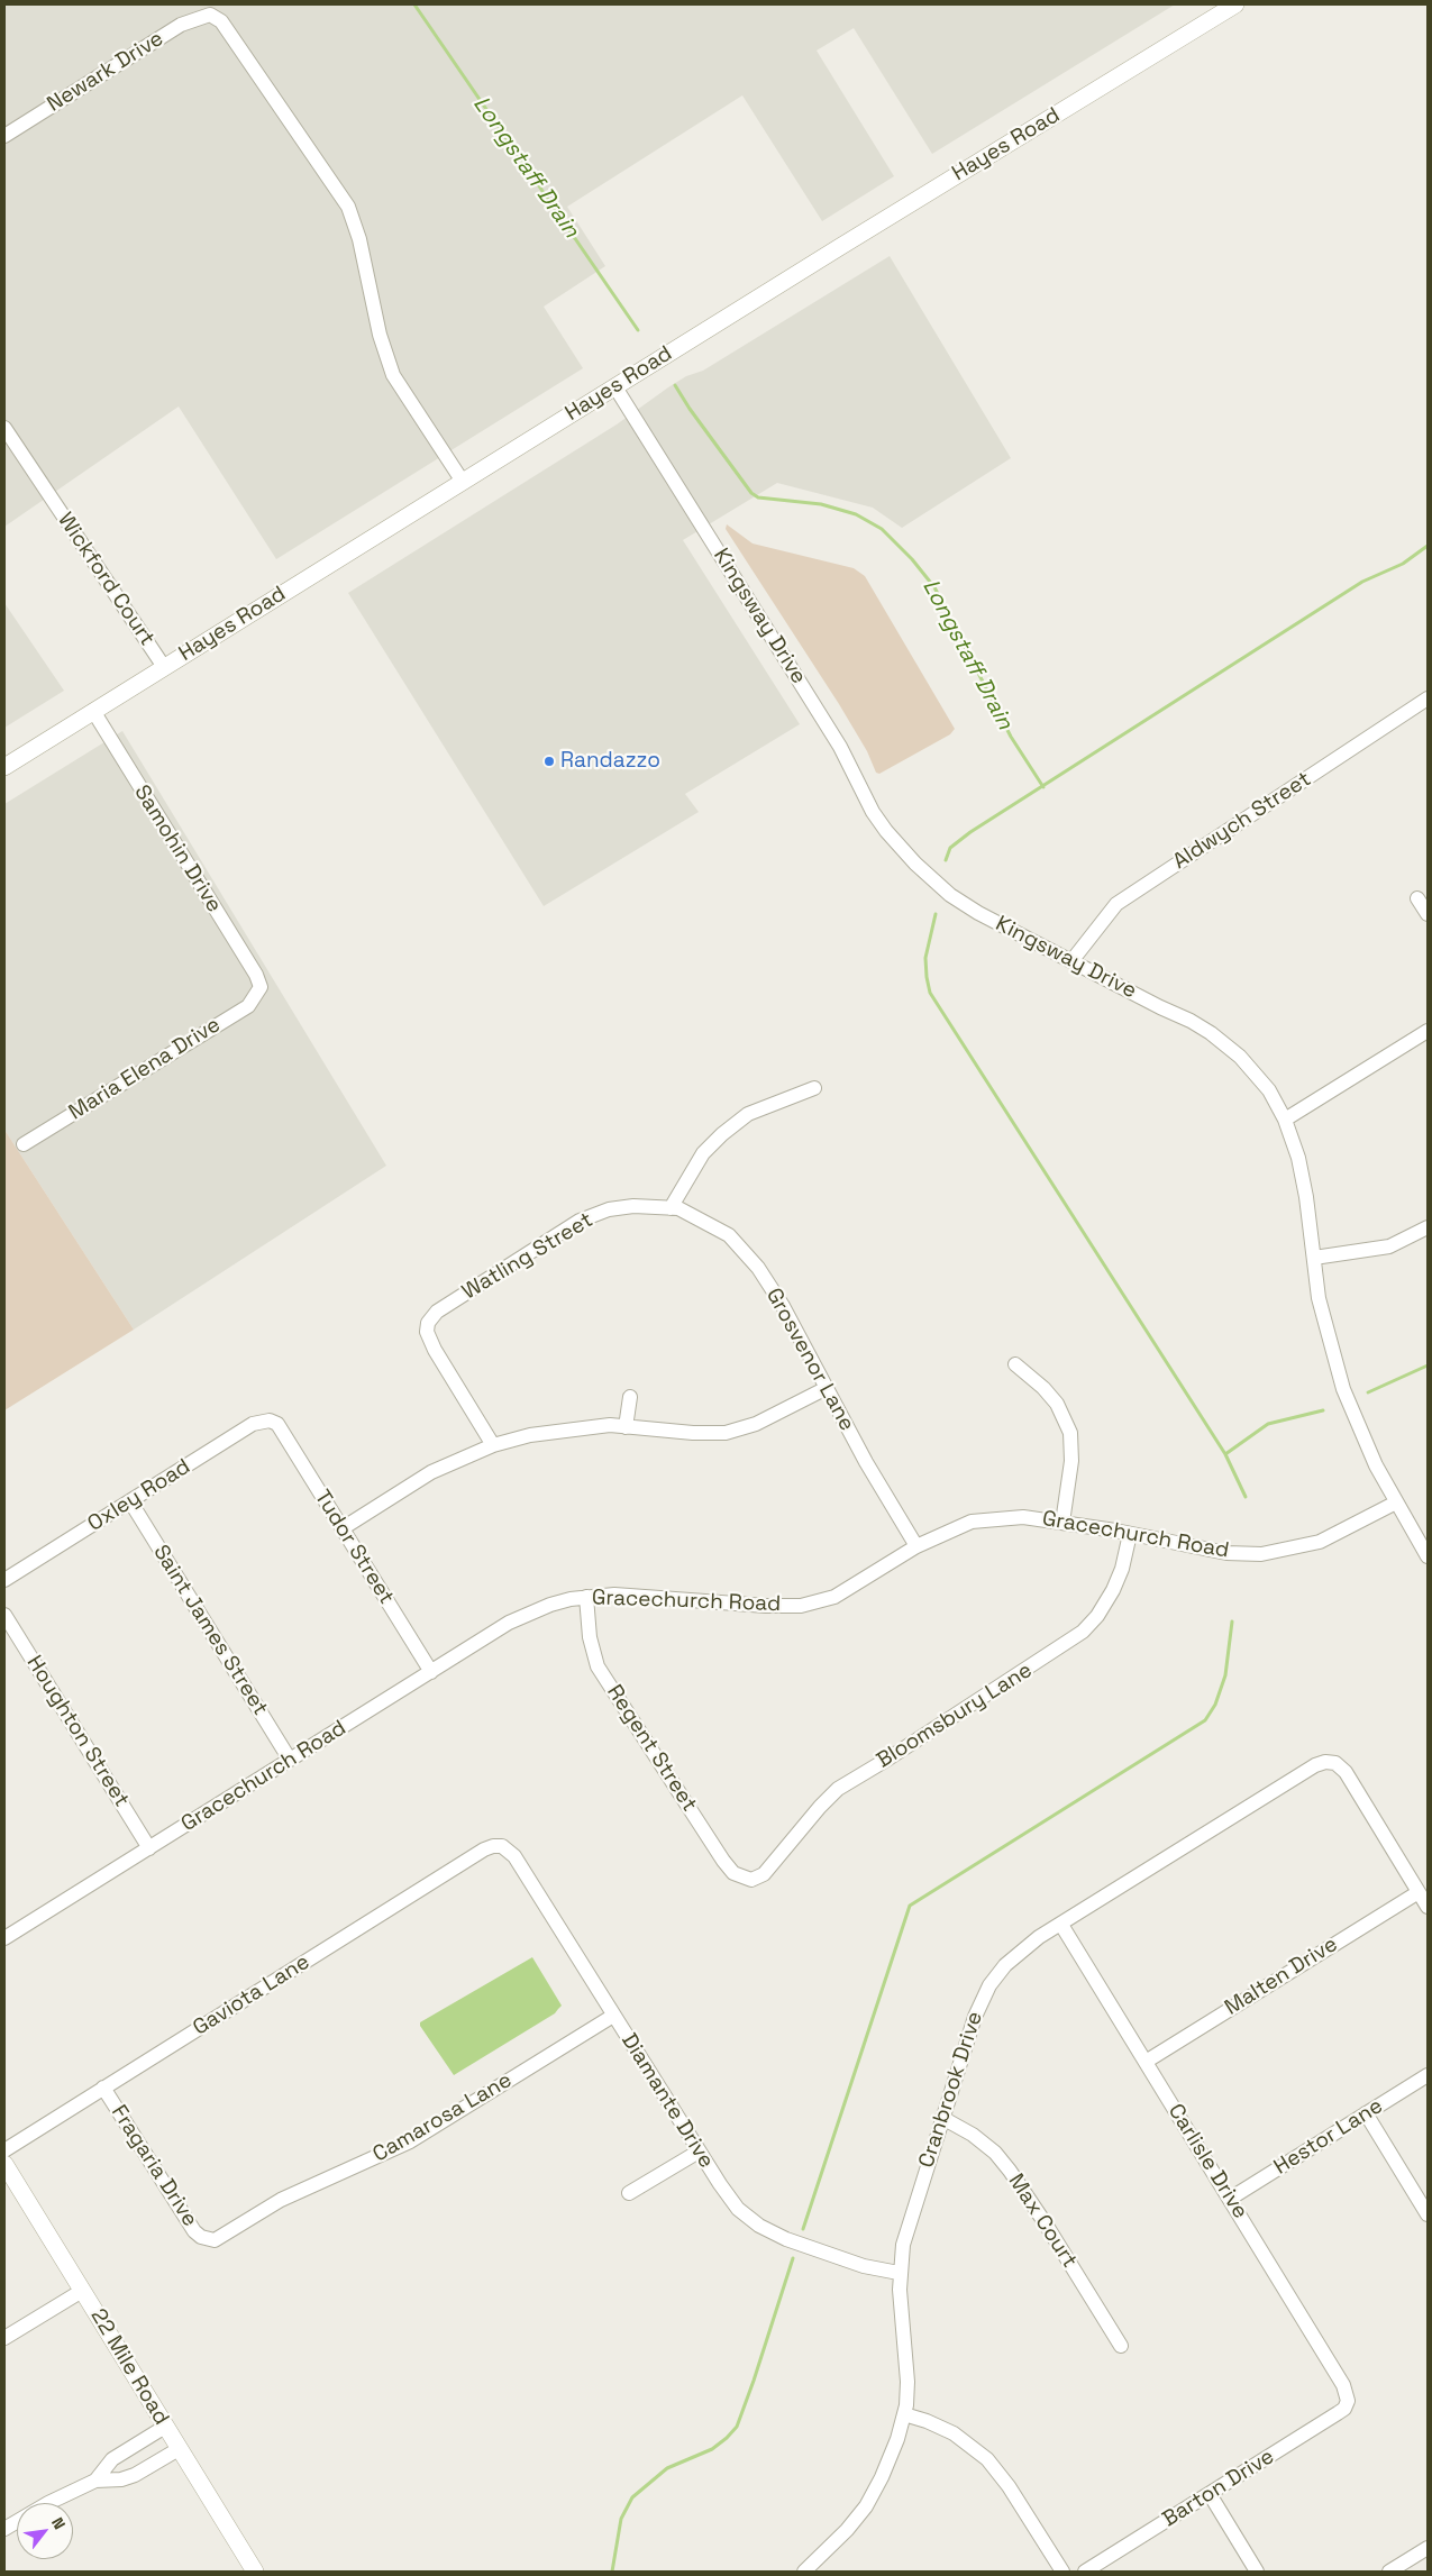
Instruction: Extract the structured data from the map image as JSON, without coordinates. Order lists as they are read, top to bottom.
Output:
{
  "streets": {
    "main road": ["Hayes Road", "22 Mile Road"],
    "street": [
      "Newark Drive",
      "Wickford Court",
      "Kingsway Drive",
      "Aldwych Street",
      "Samohin Drive",
      "Maria Elena Drive",
      "Watling Street",
      "Grosvenor Lane",
      "Oxley Road",
      "Gracechurch Road",
      "Tudor Street",
      "Saint James Street",
      "Bloomsbury Lane",
      "Houghton Street",
      "Regent Street",
      "Malten Drive",
      "Gaviota Lane",
      "Cranbrook Drive",
      "Diamante Drive",
      "Camarosa Lane",
      "Hestor Lane",
      "Carlisle Drive",
      "Fragaria Drive",
      "Max Court",
      "Barton Drive"
    ]
  },
  "crossings": [
    ["Newark Drive", "Hayes Road"],
    ["Hayes Road", "Wickford Court"],
    ["Hayes Road", "Kingsway Drive"],
    ["Hayes Road", "Samohin Drive"],
    ["Kingsway Drive", "Aldwych Street"],
    ["Kingsway Drive", "Gracechurch Road"],
    ["Samohin Drive", "Maria Elena Drive"],
    ["Watling Street", "Grosvenor Lane"],
    ["Grosvenor Lane", "Gracechurch Road"],
    ["Oxley Road", "Tudor Street"],
    ["Oxley Road", "Saint James Street"],
    ["Gracechurch Road", "Tudor Street"],
    ["Gracechurch Road", "Saint James Street"],
    ["Gracechurch Road", "Bloomsbury Lane"],
    ["Gracechurch Road", "Houghton Street"],
    ["Gracechurch Road", "Regent Street"],
    ["Bloomsbury Lane", "Regent Street"],
    ["Malten Drive", "Cranbrook Drive"],
    ["Malten Drive", "Carlisle Drive"],
    ["Gaviota Lane", "Diamante Drive"],
    ["Gaviota Lane", "Fragaria Drive"],
    ["Cranbrook Drive", "Diamante Drive"],
    ["Cranbrook Drive", "Carlisle Drive"],
    ["Cranbrook Drive", "Max Court"],
    ["Diamante Drive", "Camarosa Lane"],
    ["Camarosa Lane", "Fragaria Drive"],
    ["Hestor Lane", "Carlisle Drive"],
    ["Carlisle Drive", "Barton Drive"]
  ],
  "water": ["Longstaff Drain"],
  "places": ["Randazzo"],
  "north": "top right"
}
